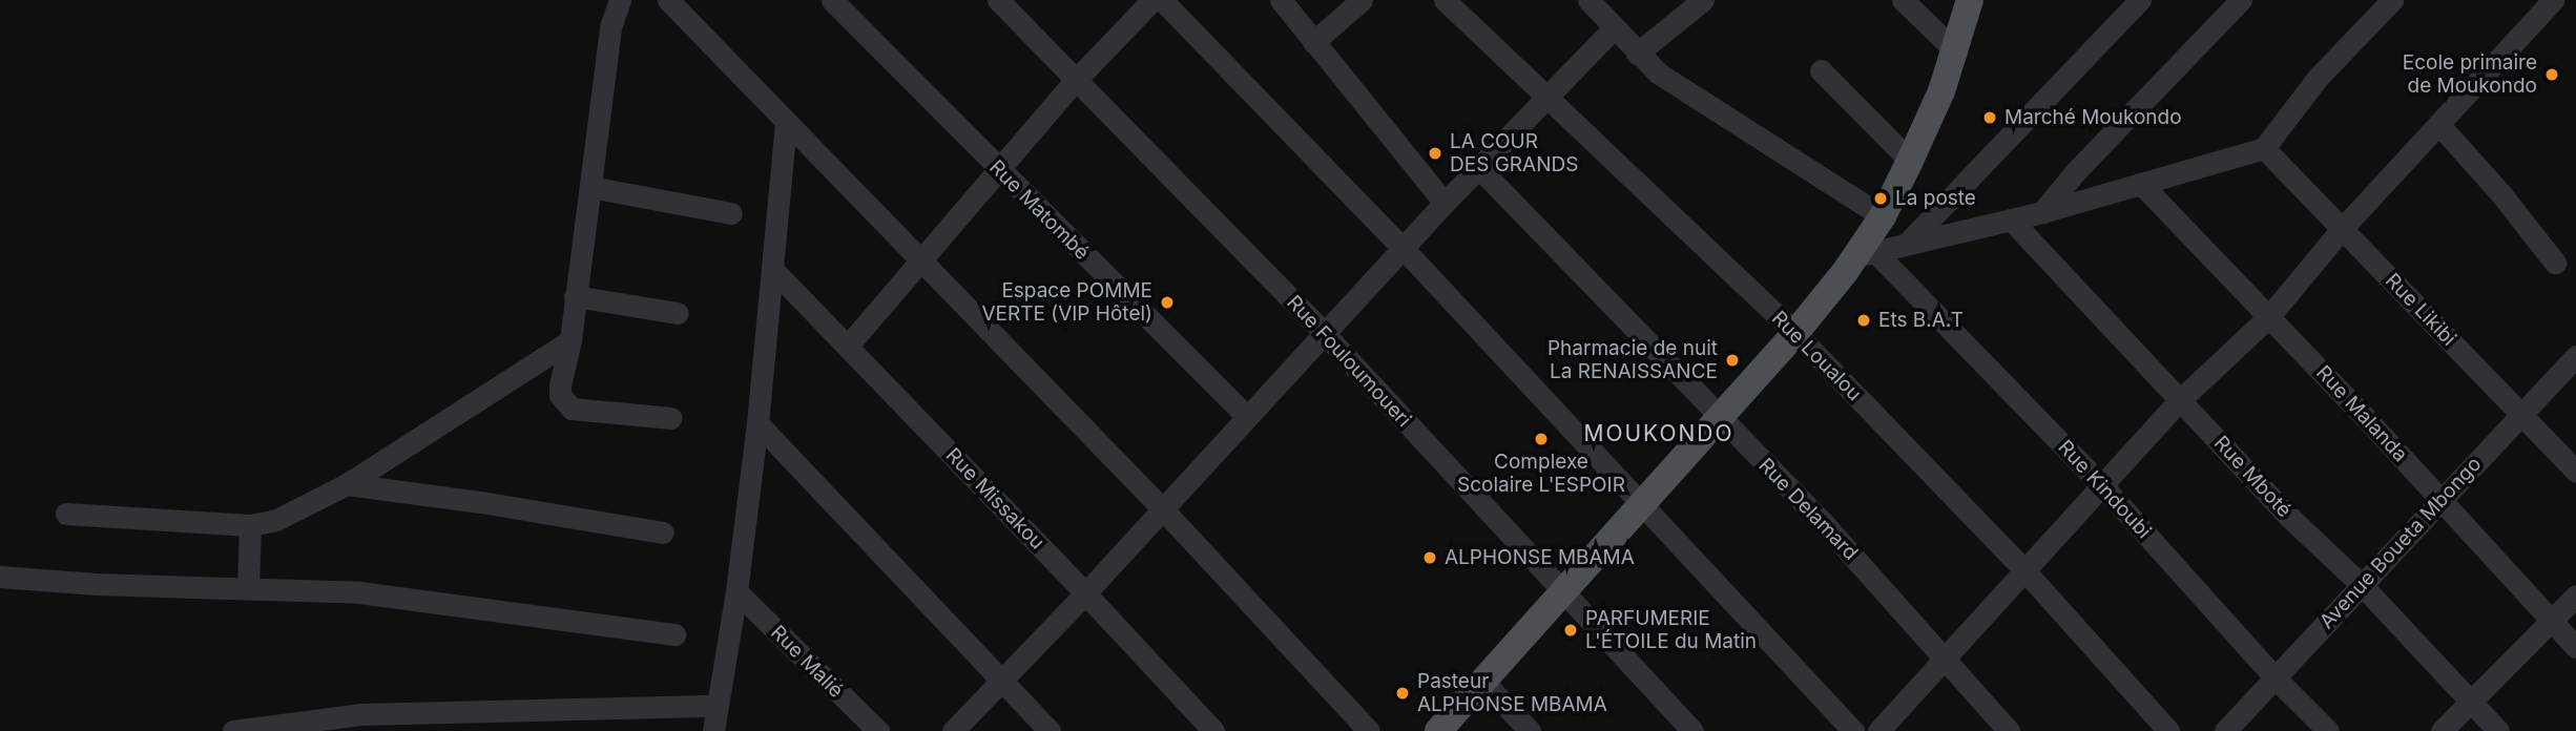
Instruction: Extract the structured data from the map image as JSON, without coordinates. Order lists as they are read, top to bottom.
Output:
{
  "streets": {
    "street": [
      "Rue Matombé",
      "Rue Likibi",
      "Rue Loualou",
      "Rue Fouloumoueri",
      "Rue Malanda",
      "Rue Mboté",
      "Rue Kindoubi",
      "Rue Missakou",
      "Rue Delamard",
      "Avenue Boueta Mbongo",
      "Rue Malié"
    ]
  },
  "crossings": [
    ["Rue Likibi", "Avenue Boueta Mbongo"],
    ["Rue Malanda", "Avenue Boueta Mbongo"],
    ["Rue Mboté", "Avenue Boueta Mbongo"],
    ["Rue Kindoubi", "Avenue Boueta Mbongo"]
  ],
  "districts": ["MOUKONDO"],
  "places": [
    "Ecole primaire de Moukondo",
    "Marché Moukondo",
    "LA COUR DES GRANDS",
    "La poste",
    "Espace POMME VERTE (VIP Hôtel)",
    "Ets B.A.T",
    "Pharmacie de nuit La RENAISSANCE",
    "Complexe Scolaire L'ESPOIR",
    "ALPHONSE MBAMA",
    "PARFUMERIE L'ÉTOILE du Matin",
    "Pasteur ALPHONSE MBAMA"
  ]
}
